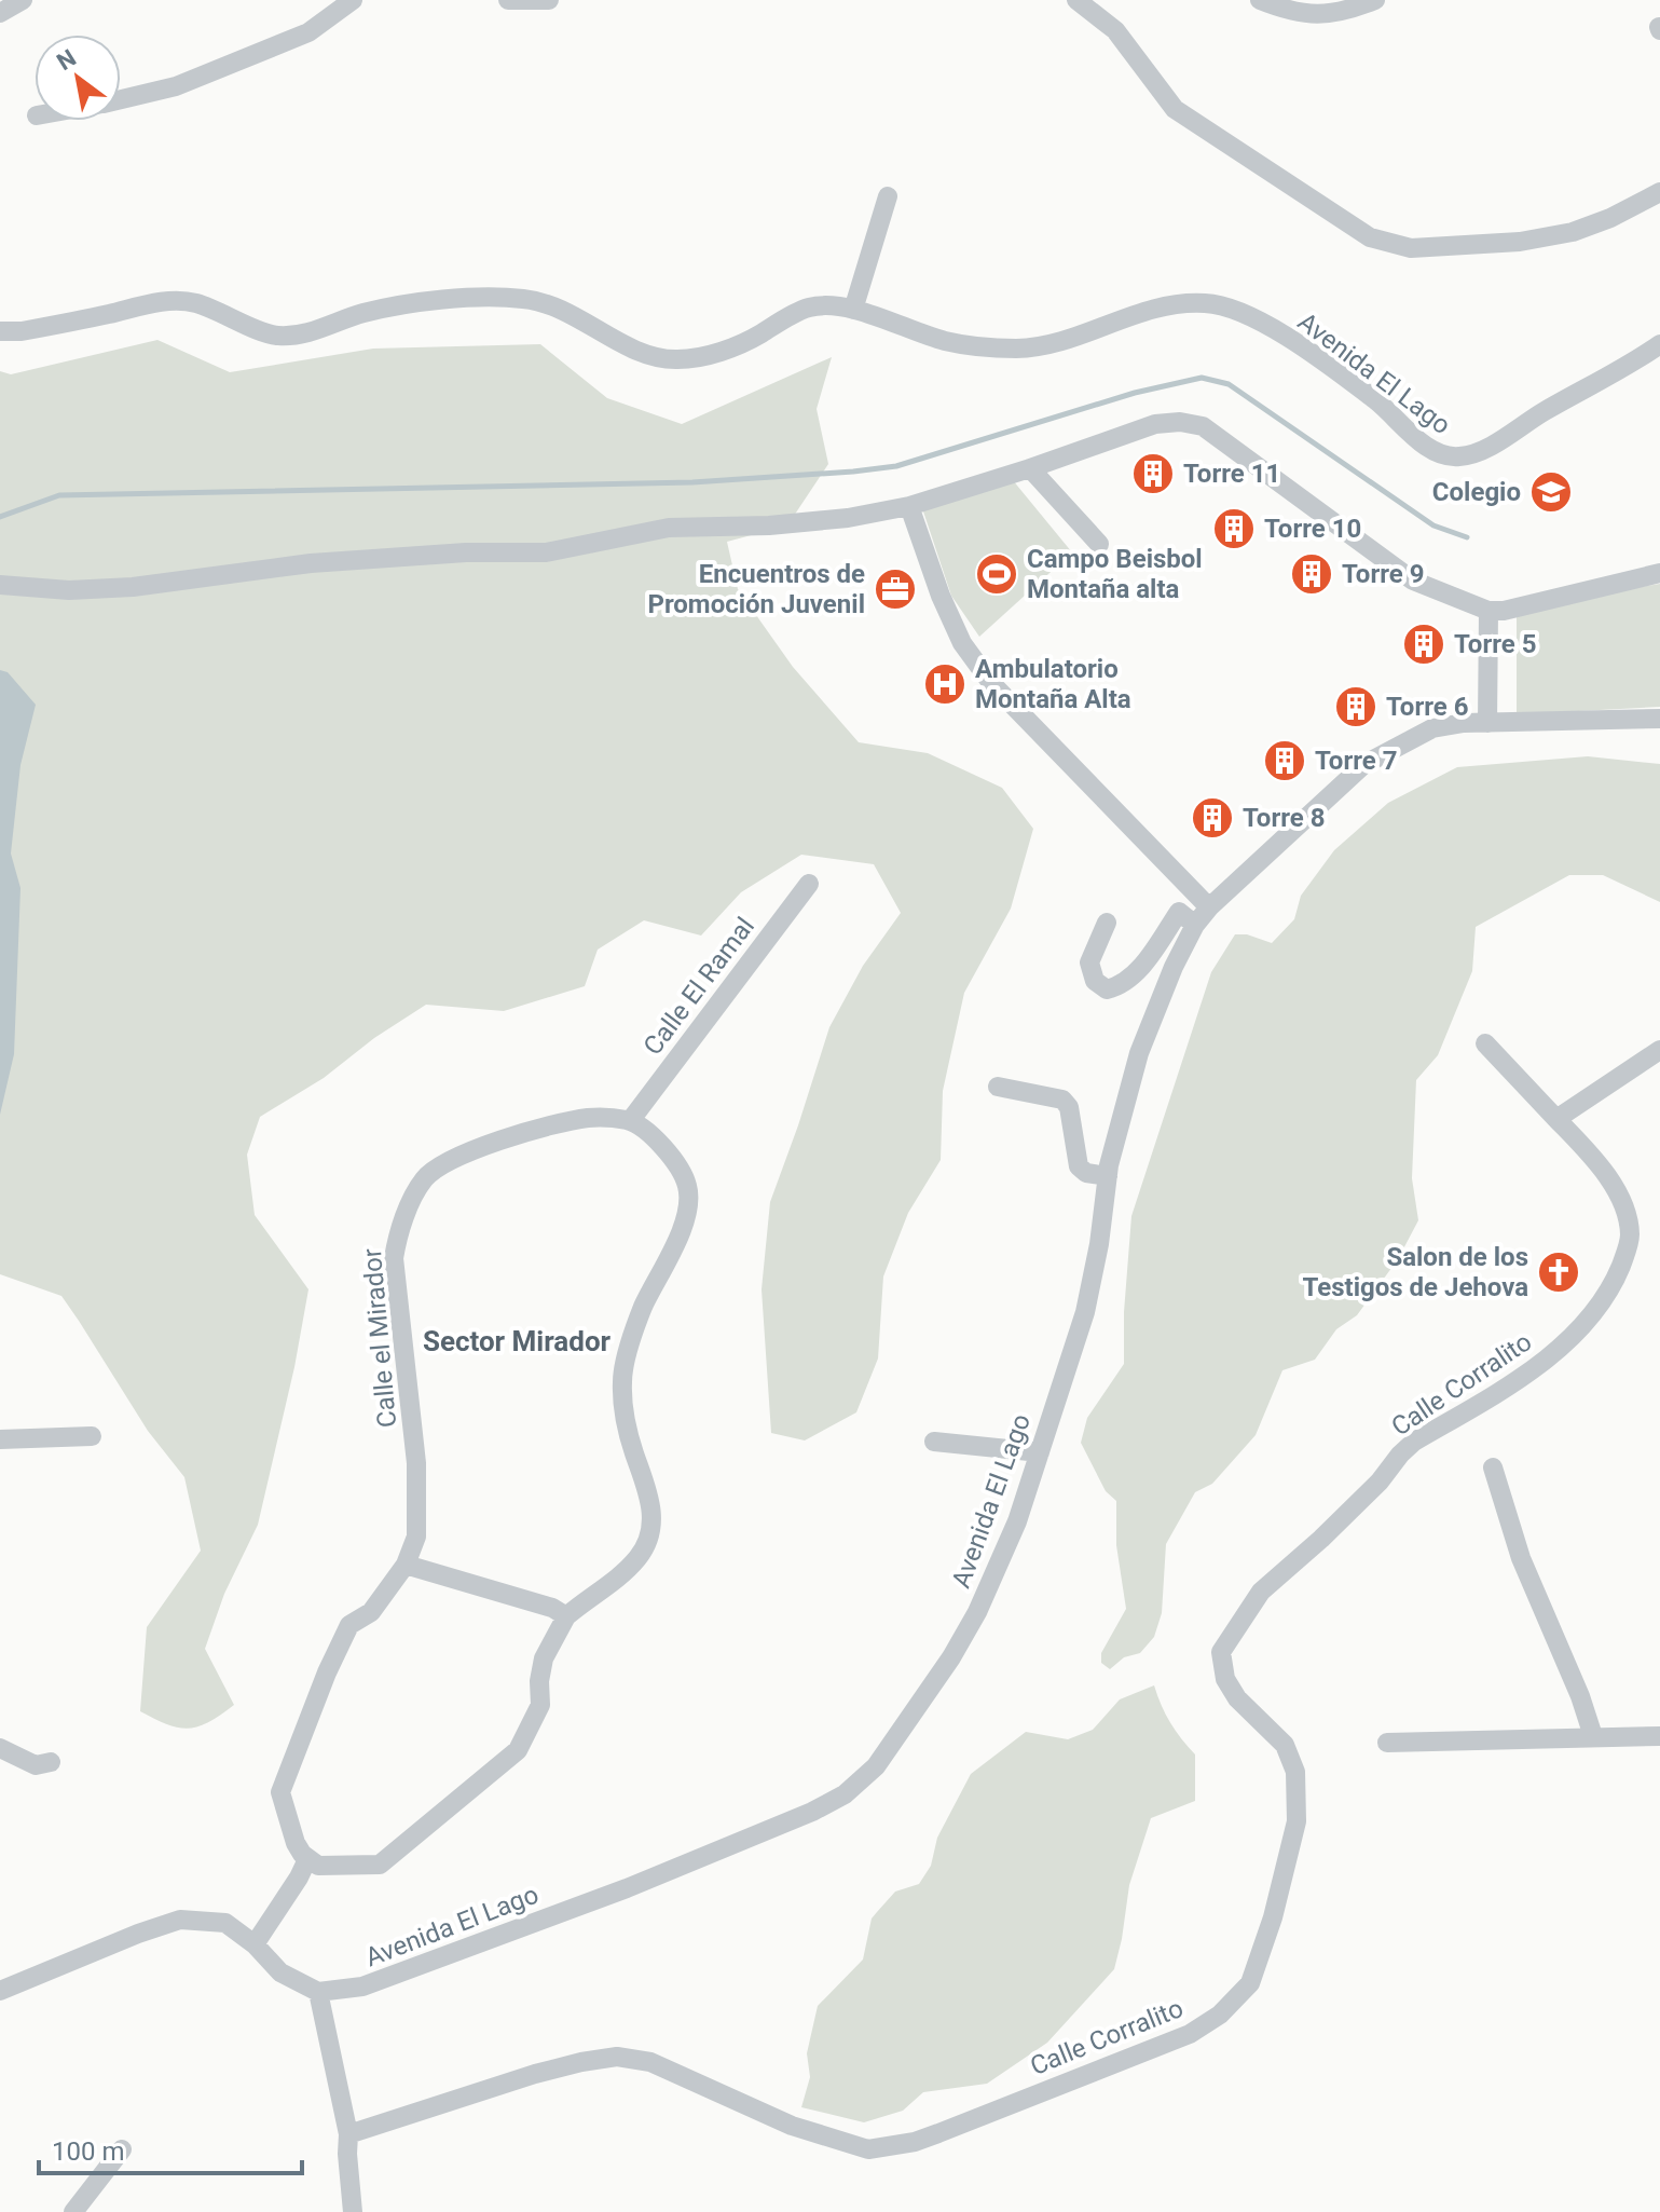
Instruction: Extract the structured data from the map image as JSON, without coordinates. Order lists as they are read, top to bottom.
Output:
{
  "streets": {
    "street": [
      "Avenida El Lago",
      "Calle El Ramal",
      "Calle el Mirador",
      "Calle Corralito"
    ]
  },
  "crossings": [
    ["Calle El Ramal", "Calle el Mirador"]
  ],
  "districts": ["Sector Mirador"],
  "places": {
    "building": [
      "Torre 11",
      "Torre 10",
      "Torre 9",
      "Torre 5",
      "Torre 6",
      "Torre 7",
      "Torre 8"
    ],
    "school or university": ["Colegio"],
    "sports": ["Campo Beisbol Montaña alta"],
    "office": ["Encuentros de Promoción Juvenil"],
    "hospital": ["Ambulatorio Montaña Alta"],
    "church": ["Salon de los Testigos de Jehova"]
  },
  "scale_bar": "100 m",
  "north": "top left"
}
